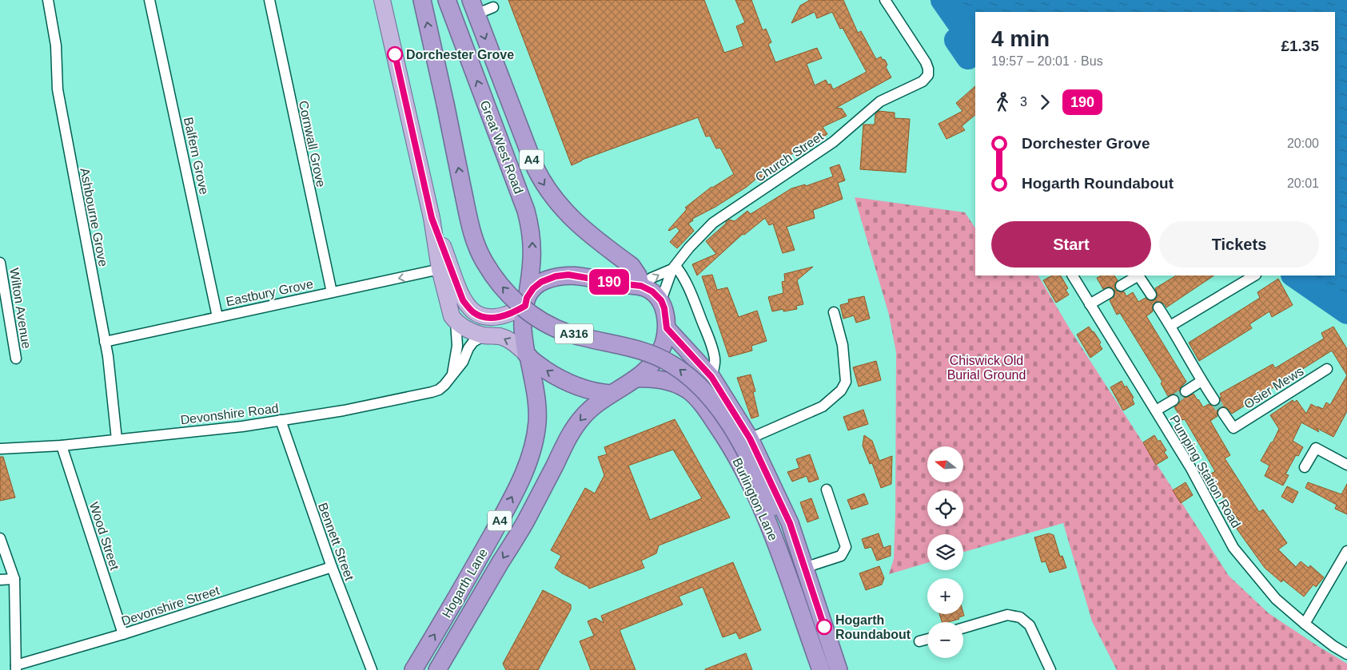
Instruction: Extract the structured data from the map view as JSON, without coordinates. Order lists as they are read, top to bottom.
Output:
{
  "streets": {
    "highway": [
      "Great West Road",
      "A4",
      "A316",
      "Burlington Lane",
      "Hogarth Lane"
    ],
    "street": [
      "Cornwall Grove",
      "Balfern Grove",
      "Church Street",
      "Ashbourne Grove",
      "Eastbury Grove",
      "Wilton Avenue",
      "Osier Mews",
      "Devonshire Road",
      "Pumping Station Road",
      "Wood Street",
      "Bennett Street",
      "Devonshire Street"
    ]
  },
  "crossings": [
    ["Cornwall Grove", "Eastbury Grove"],
    ["Great West Road", "Church Street"],
    ["Great West Road", "Burlington Lane"],
    ["Great West Road", "Hogarth Lane"],
    ["Balfern Grove", "Eastbury Grove"],
    ["Church Street", "Burlington Lane"],
    ["Church Street", "Hogarth Lane"],
    ["Ashbourne Grove", "Eastbury Grove"],
    ["Ashbourne Grove", "Devonshire Road"],
    ["Devonshire Road", "Wood Street"],
    ["Devonshire Road", "Bennett Street"],
    ["Burlington Lane", "Hogarth Lane"],
    ["Wood Street", "Devonshire Street"],
    ["Bennett Street", "Devonshire Street"]
  ],
  "parks": ["Chiswick Old Burial Ground"],
  "places": ["Dorchester Grove", "Hogarth Roundabout"],
  "lines": ["bus line 190"],
  "north": "left",
  "page": {
    "on_map": "190",
    "heading": ["4 min", "19:57 – 20:01 · Bus", "£1.35"],
    "legs": ["3", "190"],
    "list": [
      {
        "name": "Dorchester Grove",
        "value": "20:00"
      },
      {
        "name": "Hogarth Roundabout",
        "value": "20:01"
      }
    ],
    "buttons": ["Start", "Tickets"],
    "map_buttons": ["+", "−"]
  }
}
